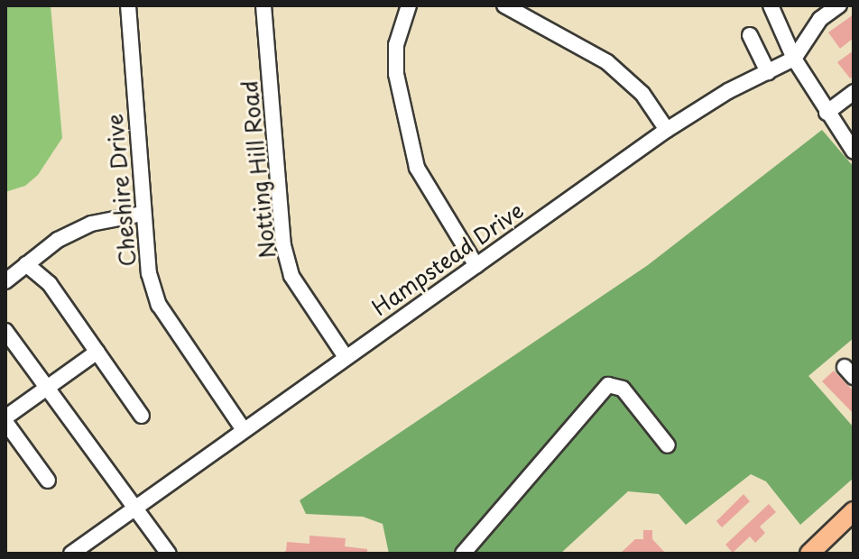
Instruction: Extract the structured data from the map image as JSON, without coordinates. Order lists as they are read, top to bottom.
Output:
{
  "streets": {
    "street": ["Notting Hill Road", "Cheshire Drive", "Hampstead Drive"]
  },
  "crossings": [
    ["Notting Hill Road", "Hampstead Drive"],
    ["Cheshire Drive", "Hampstead Drive"]
  ]
}
